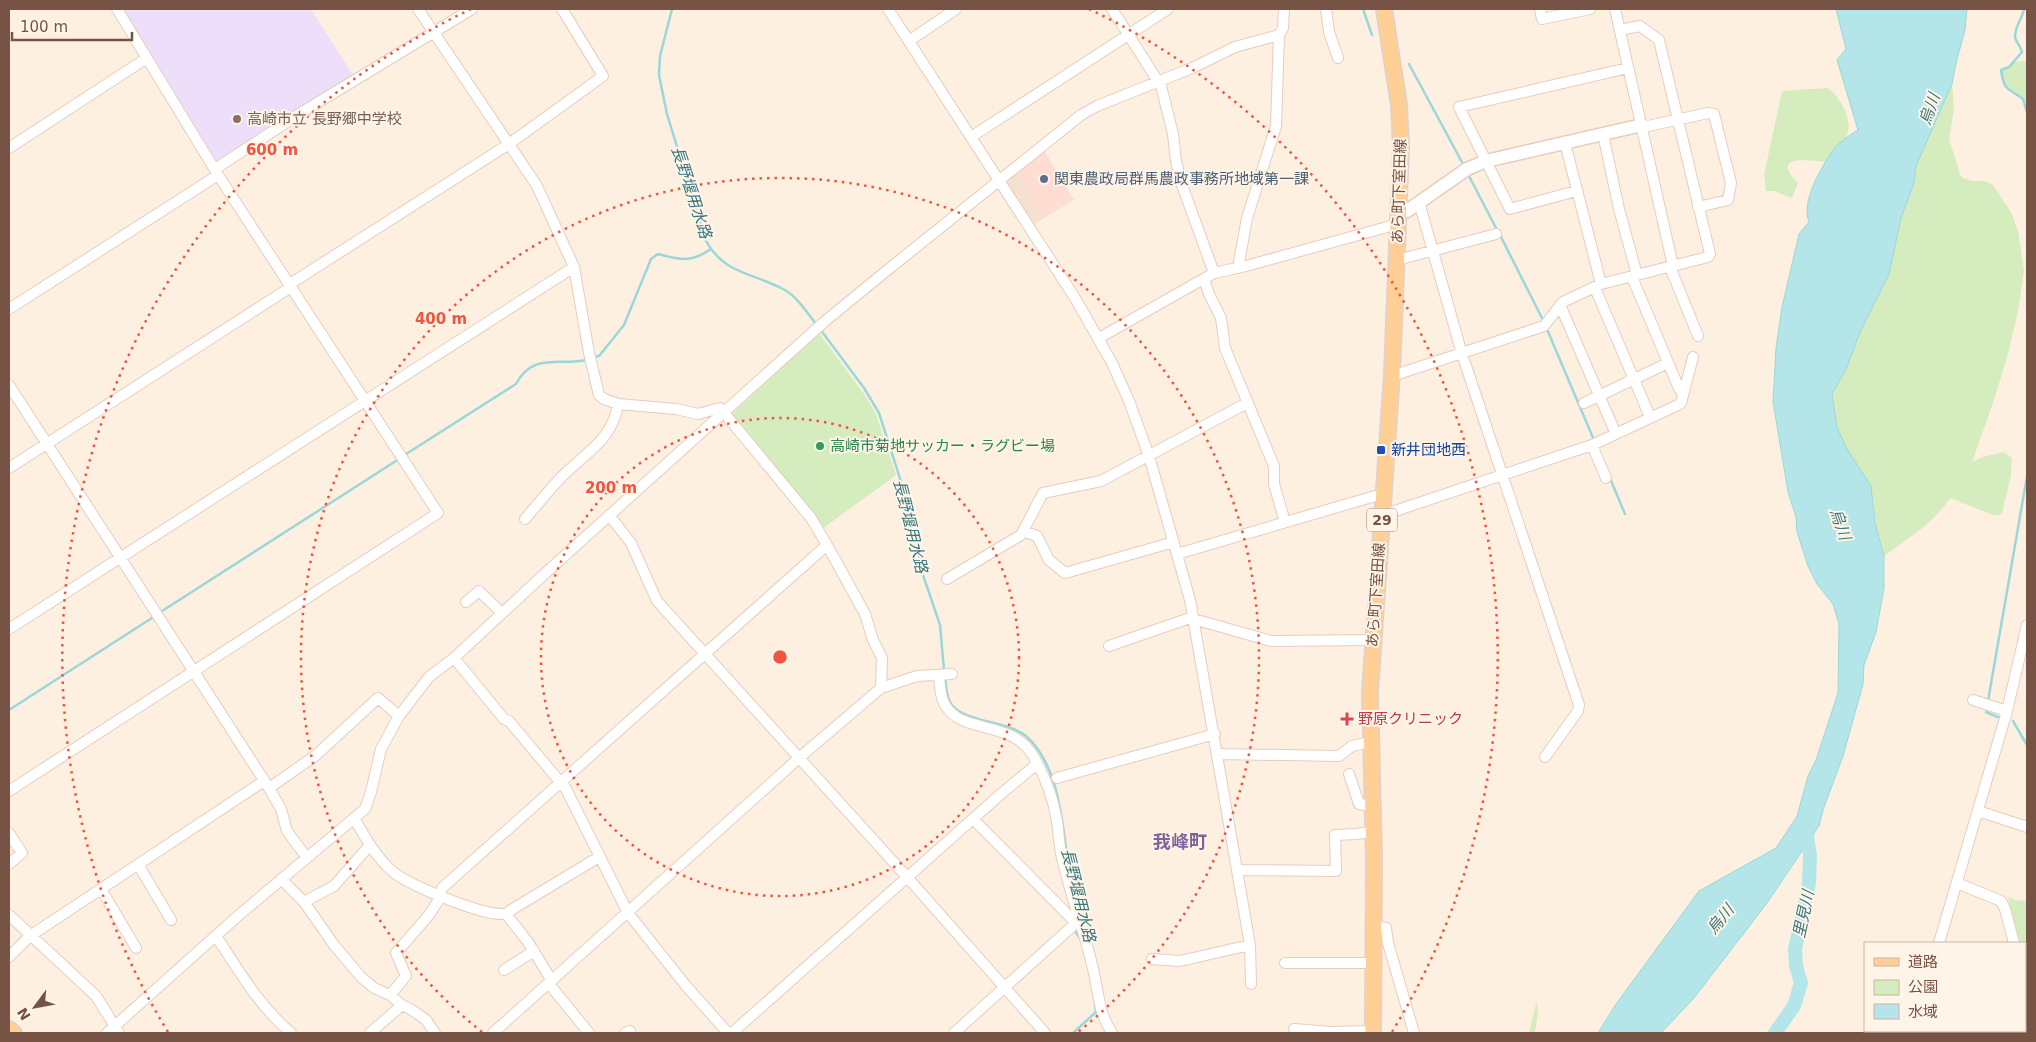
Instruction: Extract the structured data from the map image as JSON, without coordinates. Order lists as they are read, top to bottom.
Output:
{
  "streets": {
    "main road": ["あら町下室田線", "29"]
  },
  "districts": ["我峰町"],
  "water": ["烏川", "長野堰用水路", "里見川"],
  "places": {
    "other": ["高崎市立 長野郷中学校", "関東農政局群馬農政事務所地域第一課", "高崎市菊地サッカー・ラグビー場"],
    "transit": ["新井団地西"],
    "health": ["野原クリニック"]
  },
  "legend": ["道路", "公園", "水域"],
  "scale_bar": "100 m",
  "north": "bottom left",
  "rings": ["600 m", "400 m", "200 m"]
}
